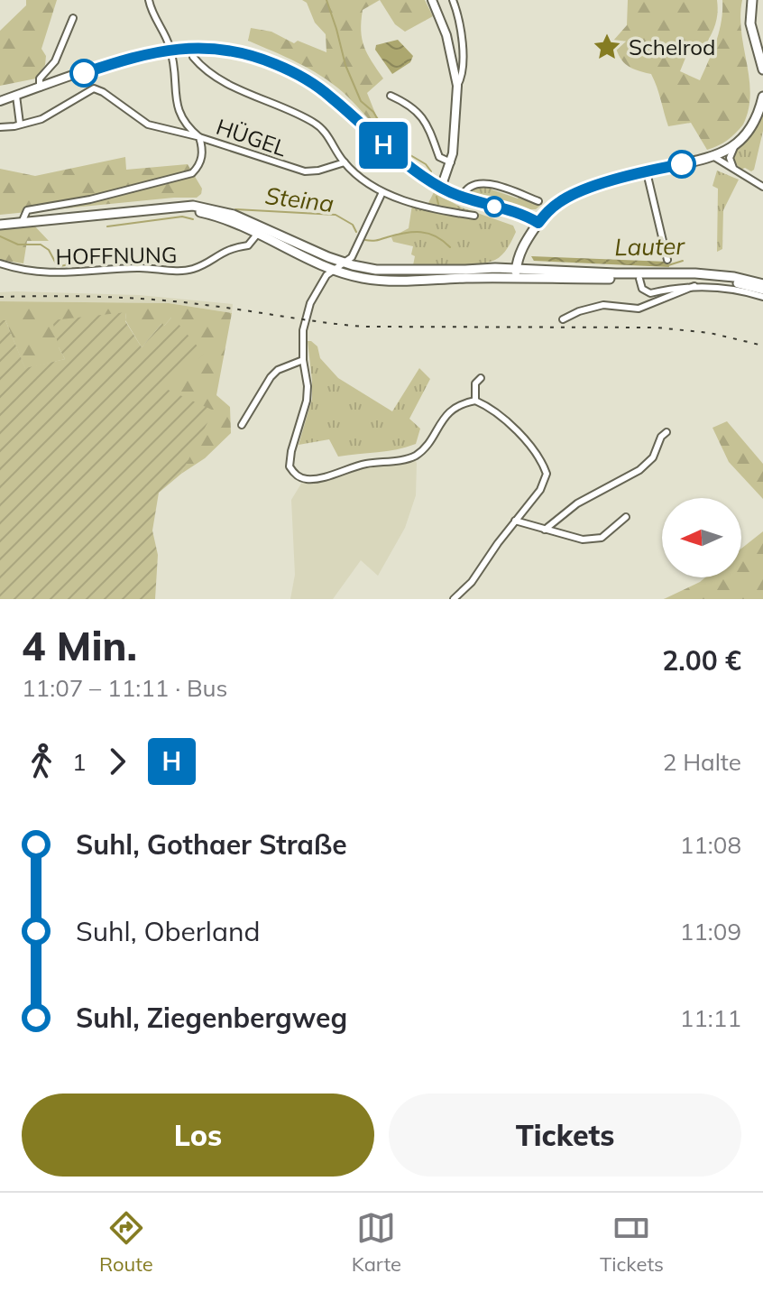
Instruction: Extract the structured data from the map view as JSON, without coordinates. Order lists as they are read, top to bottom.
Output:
{
  "streets": {
    "street": ["HÜGEL", "HOFFNUNG"]
  },
  "water": ["Steina", "Lauter"],
  "places": {
    "place": ["Schelrod"]
  },
  "lines": ["bus line H"],
  "north": "left",
  "page": {
    "on_map": "H",
    "heading": ["4 Min.", "11:07 – 11:11 · Bus", "2.00 €"],
    "legs": ["1", "H", "2 Halte"],
    "list": [
      {
        "name": "Suhl, Gothaer Straße",
        "value": "11:08"
      },
      {
        "name": "Suhl, Oberland",
        "value": "11:09"
      },
      {
        "name": "Suhl, Ziegenbergweg",
        "value": "11:11"
      }
    ],
    "buttons": ["Los", "Tickets"],
    "tabs": ["Route", "Karte", "Tickets"]
  }
}
